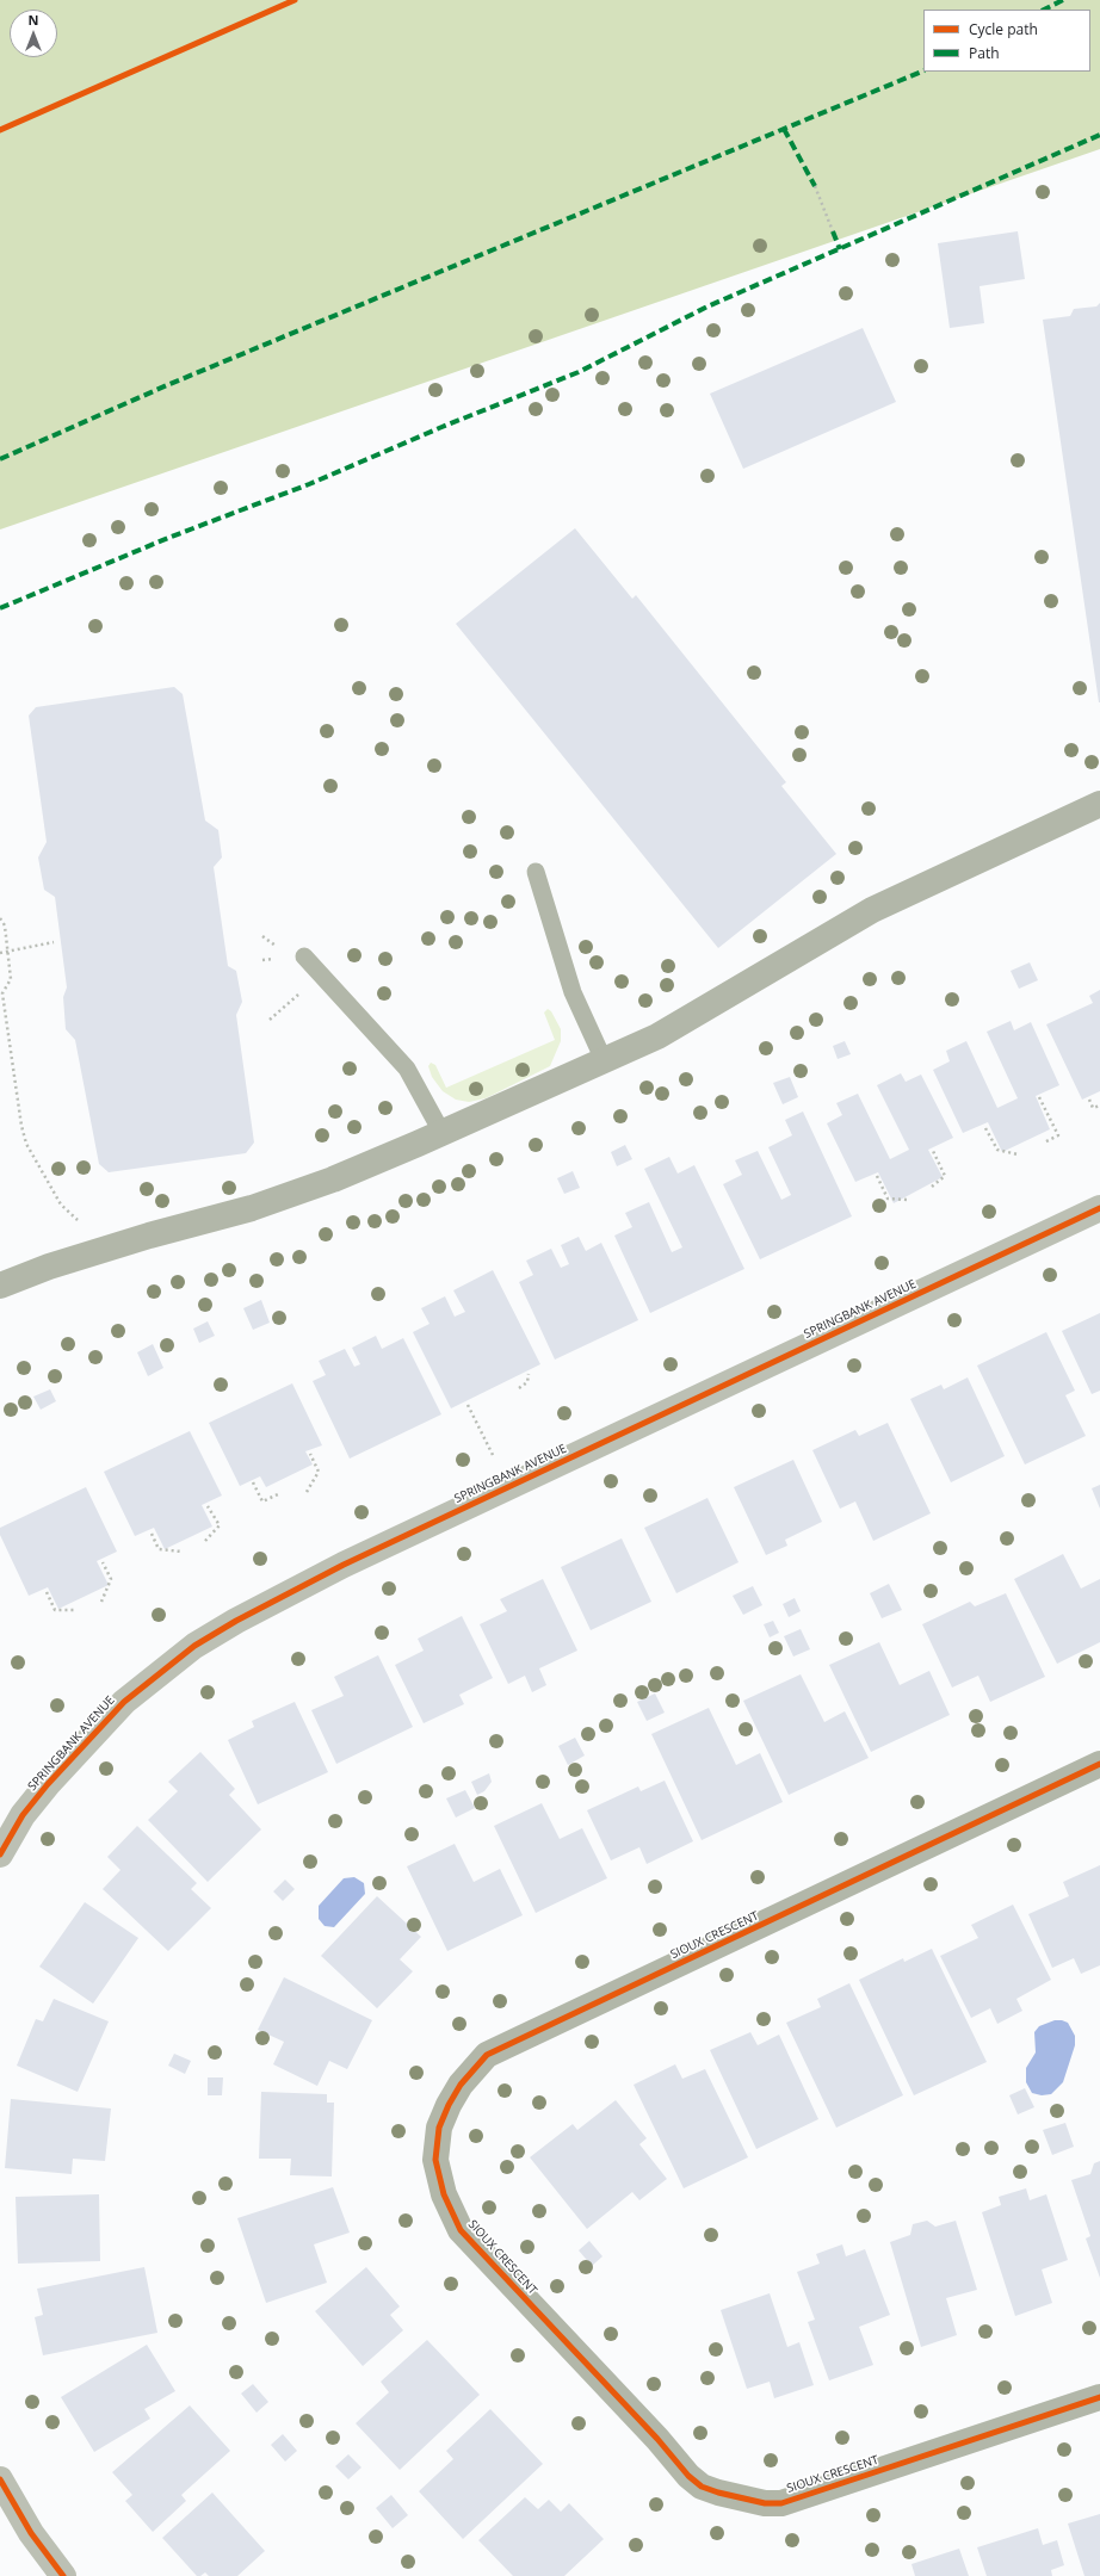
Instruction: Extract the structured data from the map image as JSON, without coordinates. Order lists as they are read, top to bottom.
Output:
{
  "streets": {
    "main road": ["SPRINGBANK AVENUE"],
    "street": ["SIOUX CRESCENT"]
  },
  "legend": ["Cycle path", "Path"],
  "north": "top"
}
